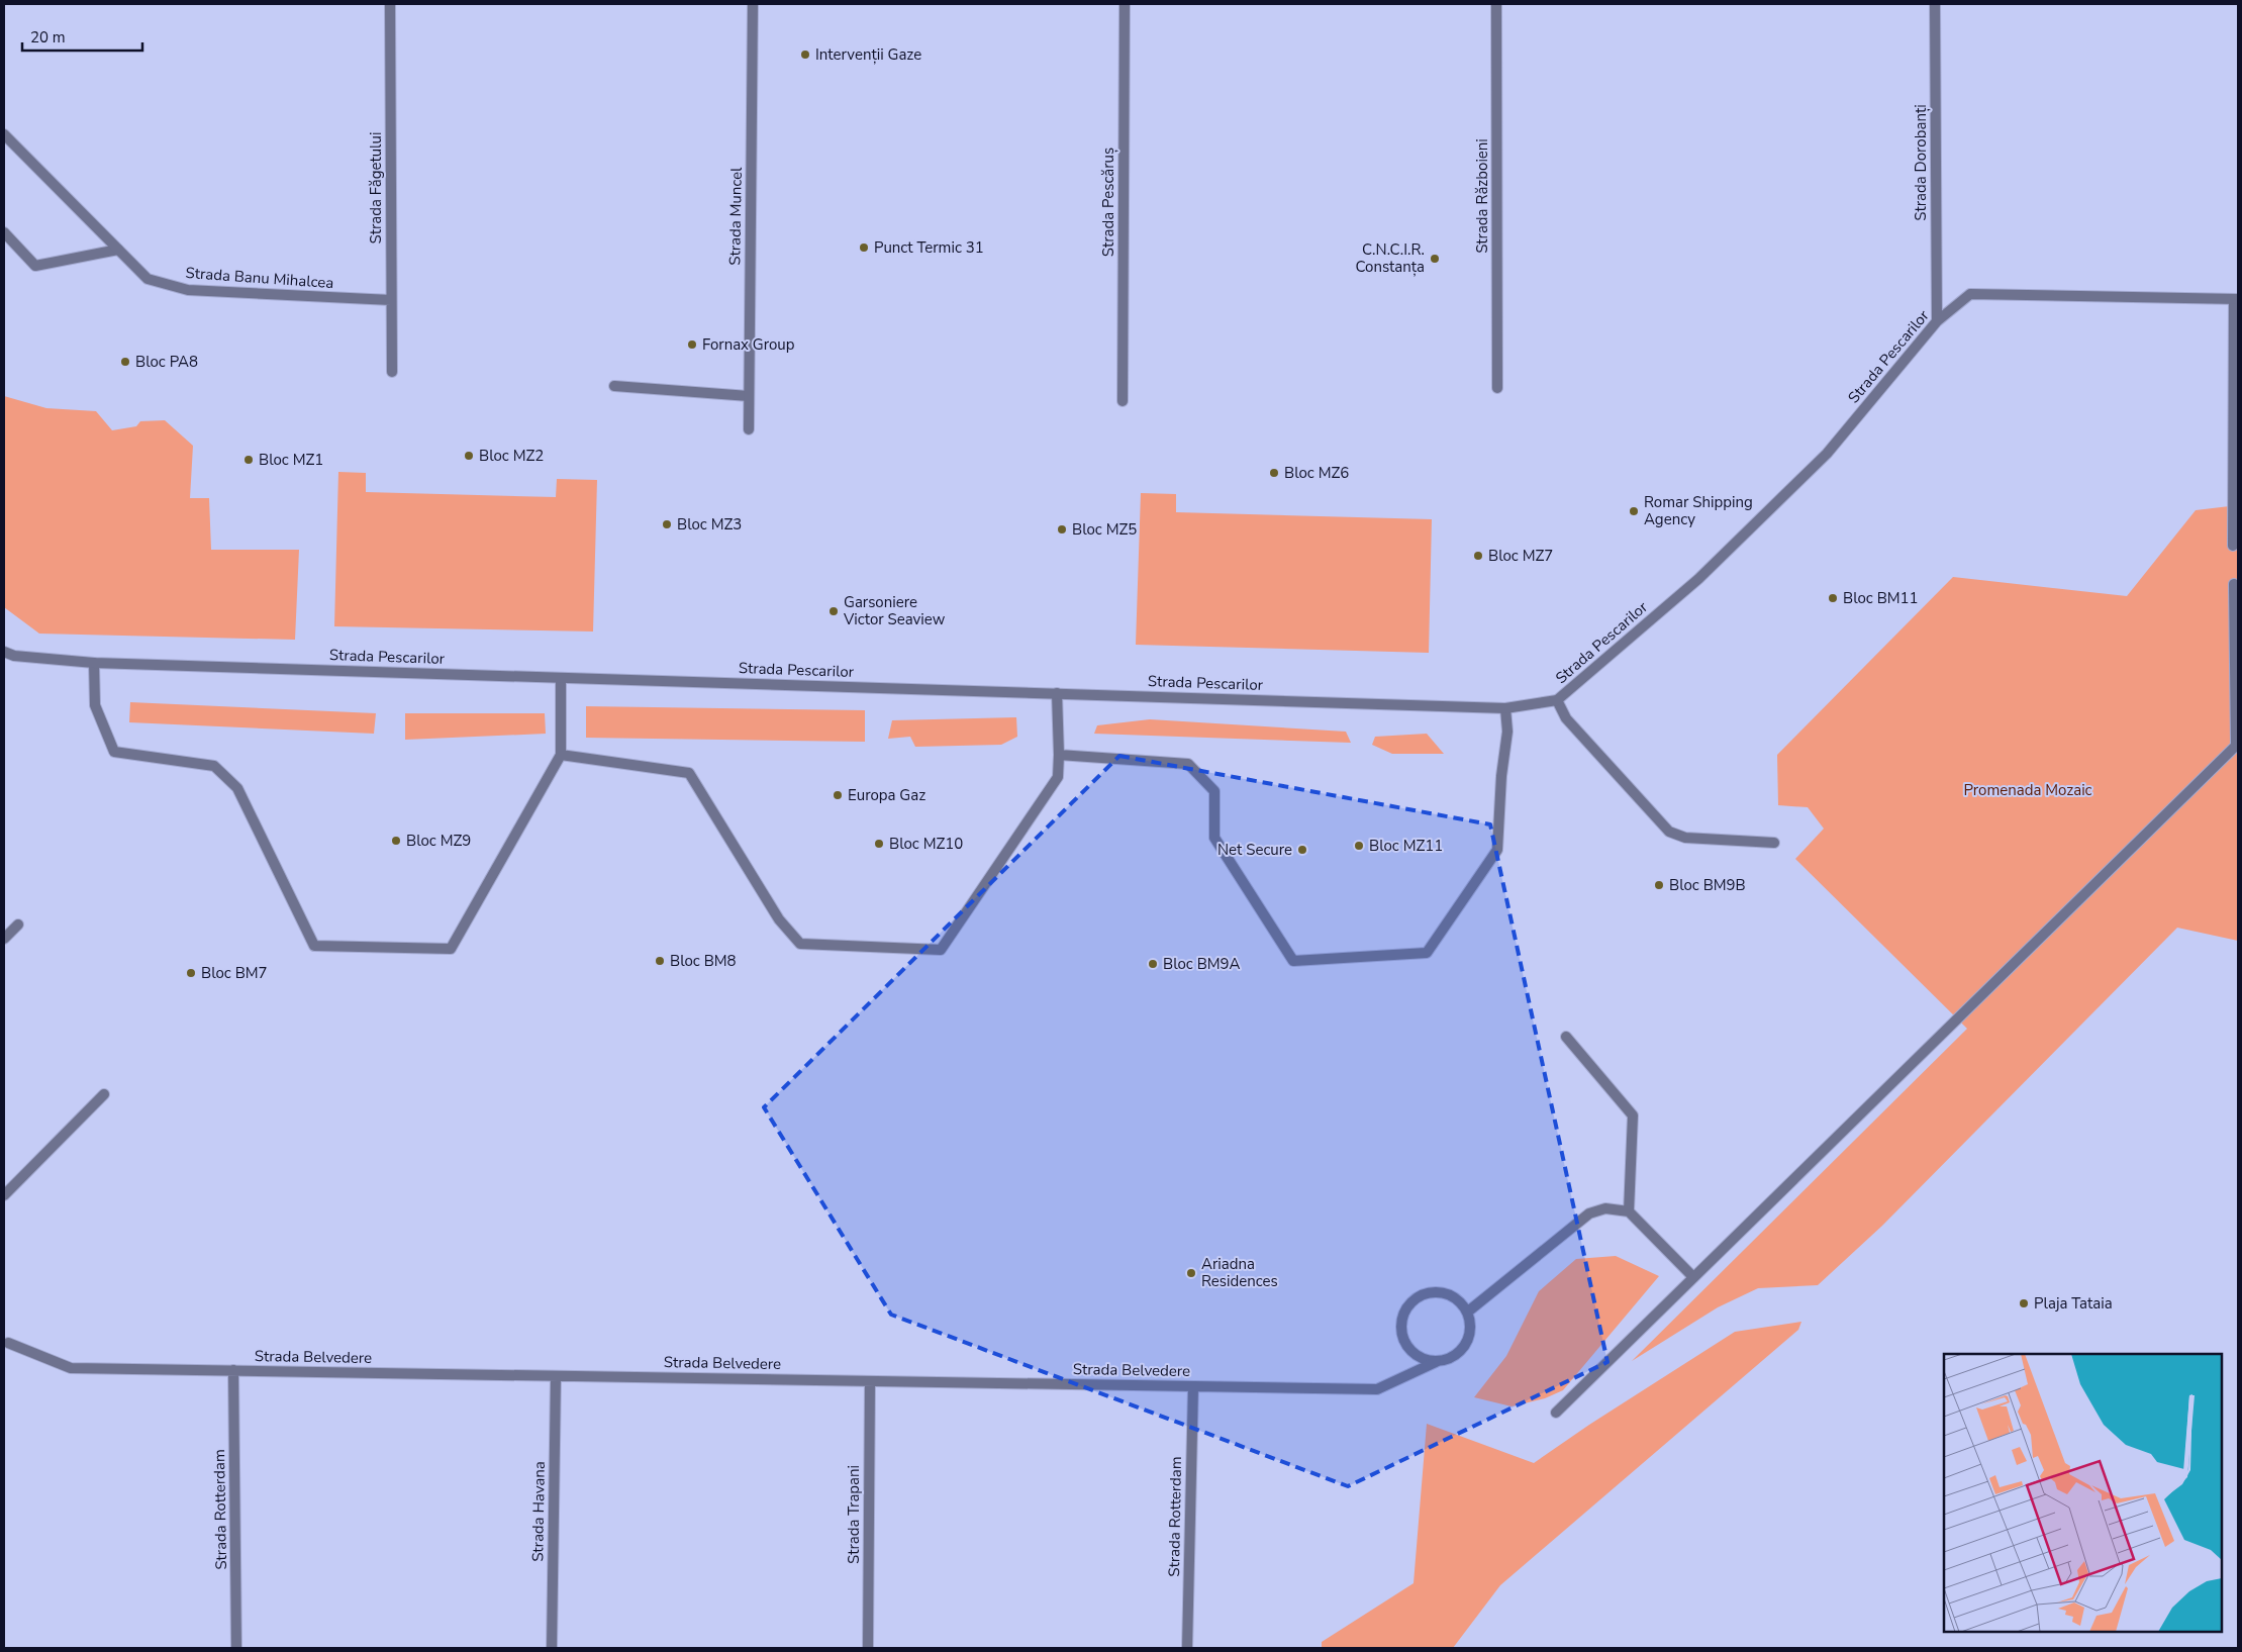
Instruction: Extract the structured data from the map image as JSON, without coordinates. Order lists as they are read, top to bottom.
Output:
{
  "streets": {
    "street": [
      "Strada Dorobanți",
      "Strada Făgetului",
      "Strada Războieni",
      "Strada Pescăruș",
      "Strada Muncel",
      "Strada Banu Mihalcea",
      "Strada Pescarilor",
      "Strada Belvedere",
      "Strada Rotterdam",
      "Strada Havana",
      "Strada Trapani"
    ]
  },
  "crossings": [
    ["Strada Dorobanți", "Strada Pescarilor"],
    ["Strada Făgetului", "Strada Banu Mihalcea"],
    ["Strada Belvedere", "Strada Rotterdam"],
    ["Strada Belvedere", "Strada Havana"],
    ["Strada Belvedere", "Strada Trapani"]
  ],
  "parks": ["Promenada Mozaic"],
  "places": [
    "Intervenții Gaze",
    "Punct Termic 31",
    "C.N.C.I.R. Constanța",
    "Fornax Group",
    "Bloc PA8",
    "Bloc MZ2",
    "Bloc MZ1",
    "Bloc MZ6",
    "Romar Shipping Agency",
    "Bloc MZ3",
    "Bloc MZ5",
    "Bloc MZ7",
    "Bloc BM11",
    "Garsoniere Victor Seaview",
    "Europa Gaz",
    "Bloc MZ9",
    "Bloc MZ10",
    "Bloc MZ11",
    "Net Secure",
    "Bloc BM9B",
    "Bloc BM8",
    "Bloc BM9A",
    "Bloc BM7",
    "Ariadna Residences",
    "Plaja Tataia"
  ],
  "scale_bar": "20 m"
}
